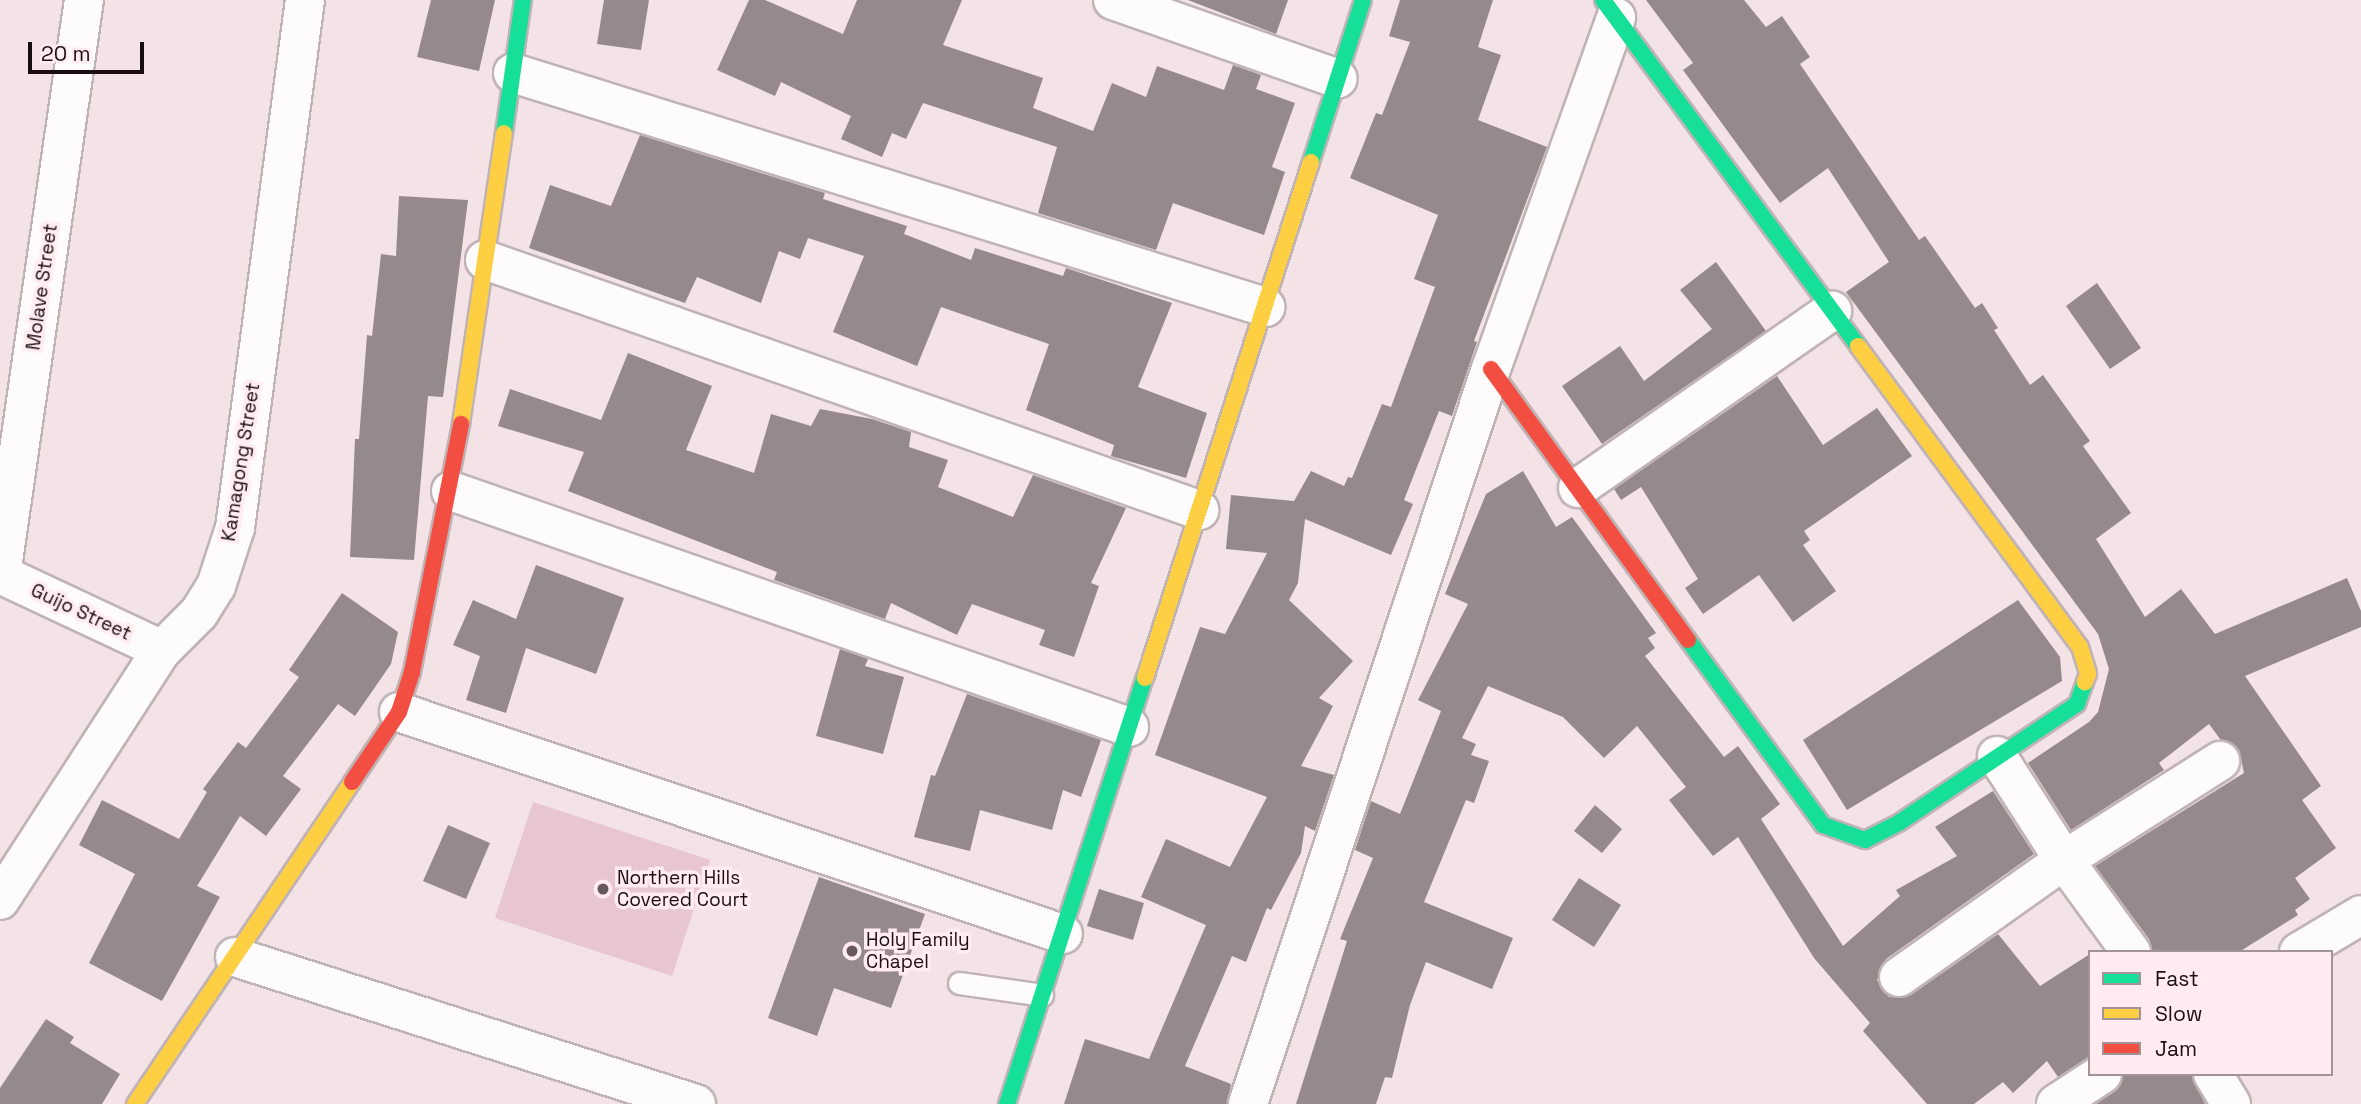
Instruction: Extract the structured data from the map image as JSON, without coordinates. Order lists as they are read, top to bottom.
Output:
{
  "streets": {
    "street": ["Molave Street", "Kamagong Street", "Guijo Street"]
  },
  "crossings": [
    ["Molave Street", "Guijo Street"],
    ["Kamagong Street", "Guijo Street"]
  ],
  "places": ["Northern Hills Covered Court", "Holy Family Chapel"],
  "legend": ["Fast", "Slow", "Jam"],
  "scale_bar": "20 m"
}
